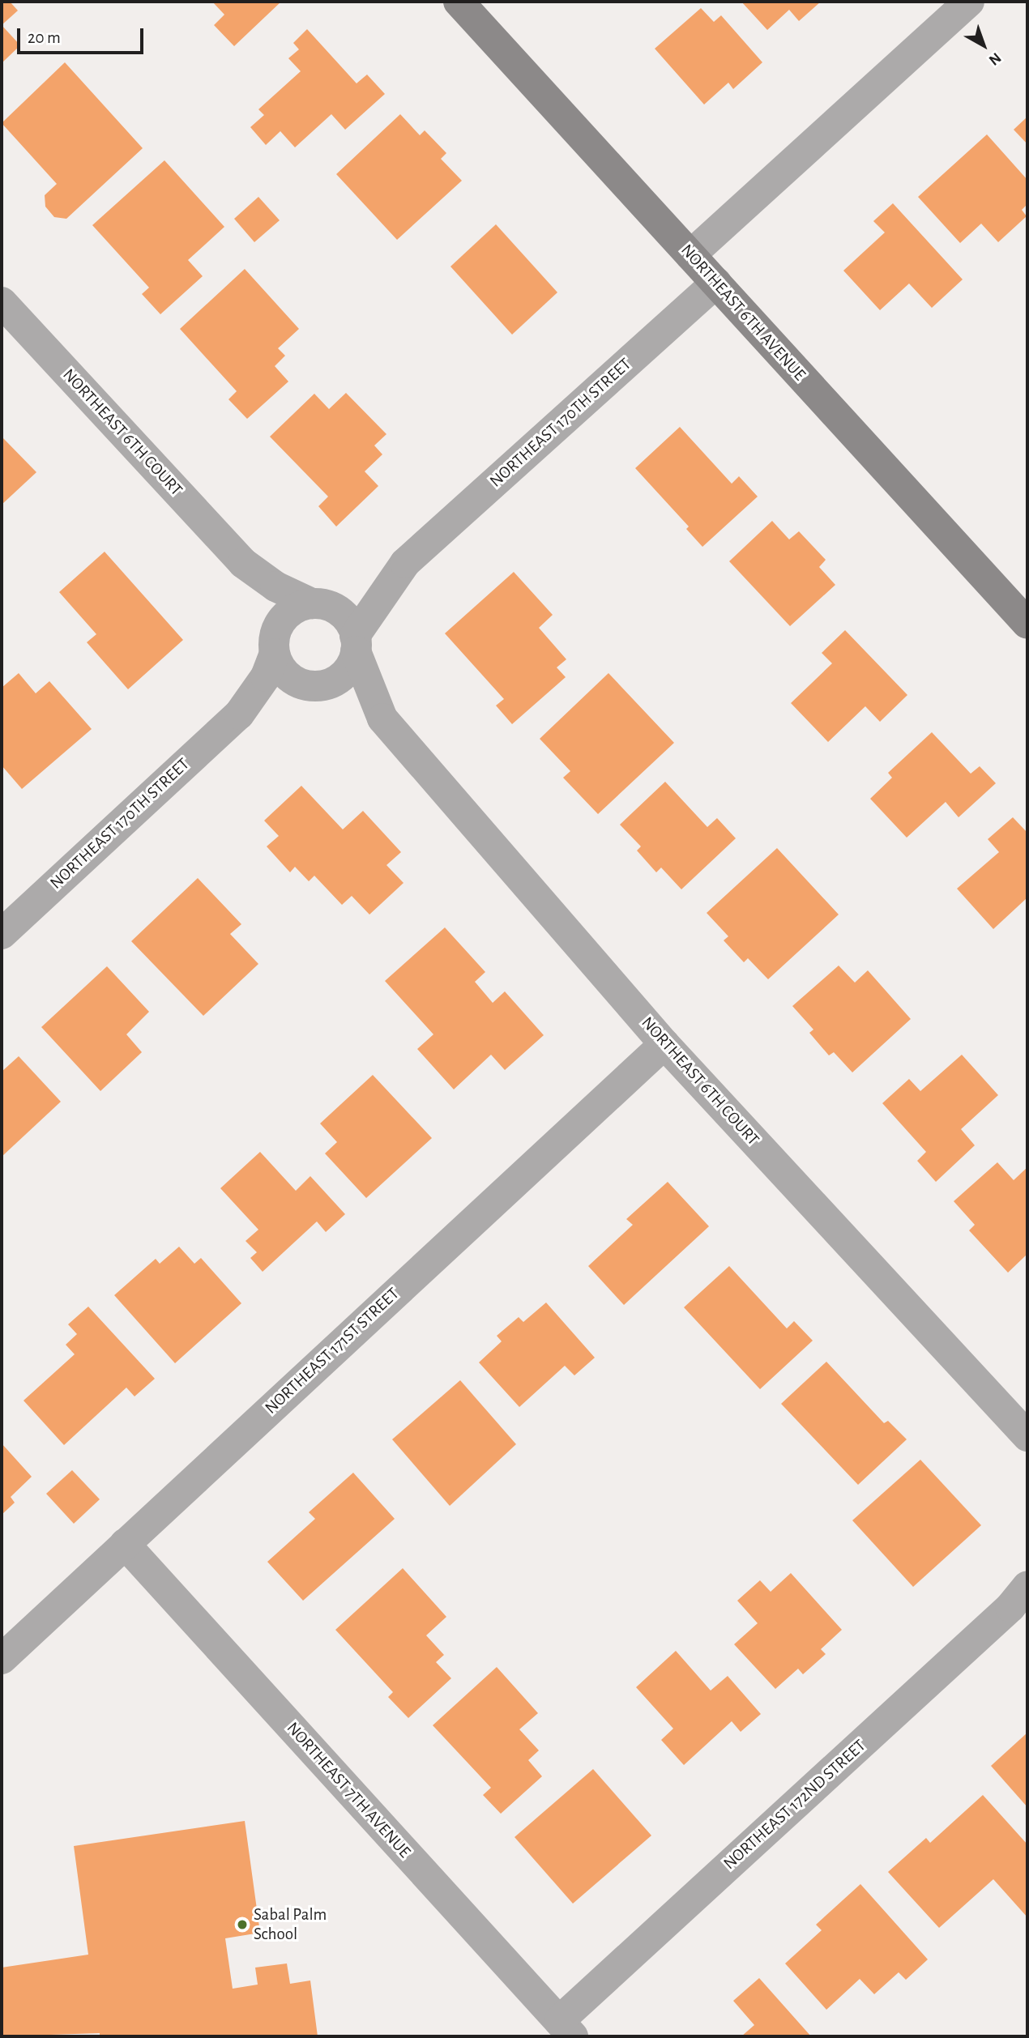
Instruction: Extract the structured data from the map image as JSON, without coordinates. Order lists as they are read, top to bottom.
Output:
{
  "streets": {
    "main road": ["NORTHEAST 6TH AVENUE"],
    "street": [
      "NORTHEAST 170TH STREET",
      "NORTHEAST 6TH COURT",
      "NORTHEAST 171ST STREET",
      "NORTHEAST 7TH AVENUE",
      "NORTHEAST 172ND STREET"
    ]
  },
  "crossings": [
    ["NORTHEAST 6TH AVENUE", "NORTHEAST 170TH STREET"],
    ["NORTHEAST 170TH STREET", "NORTHEAST 6TH COURT"],
    ["NORTHEAST 6TH COURT", "NORTHEAST 171ST STREET"],
    ["NORTHEAST 171ST STREET", "NORTHEAST 7TH AVENUE"],
    ["NORTHEAST 7TH AVENUE", "NORTHEAST 172ND STREET"]
  ],
  "places": ["Sabal Palm School"],
  "scale_bar": "20 m",
  "north": "bottom right"
}
